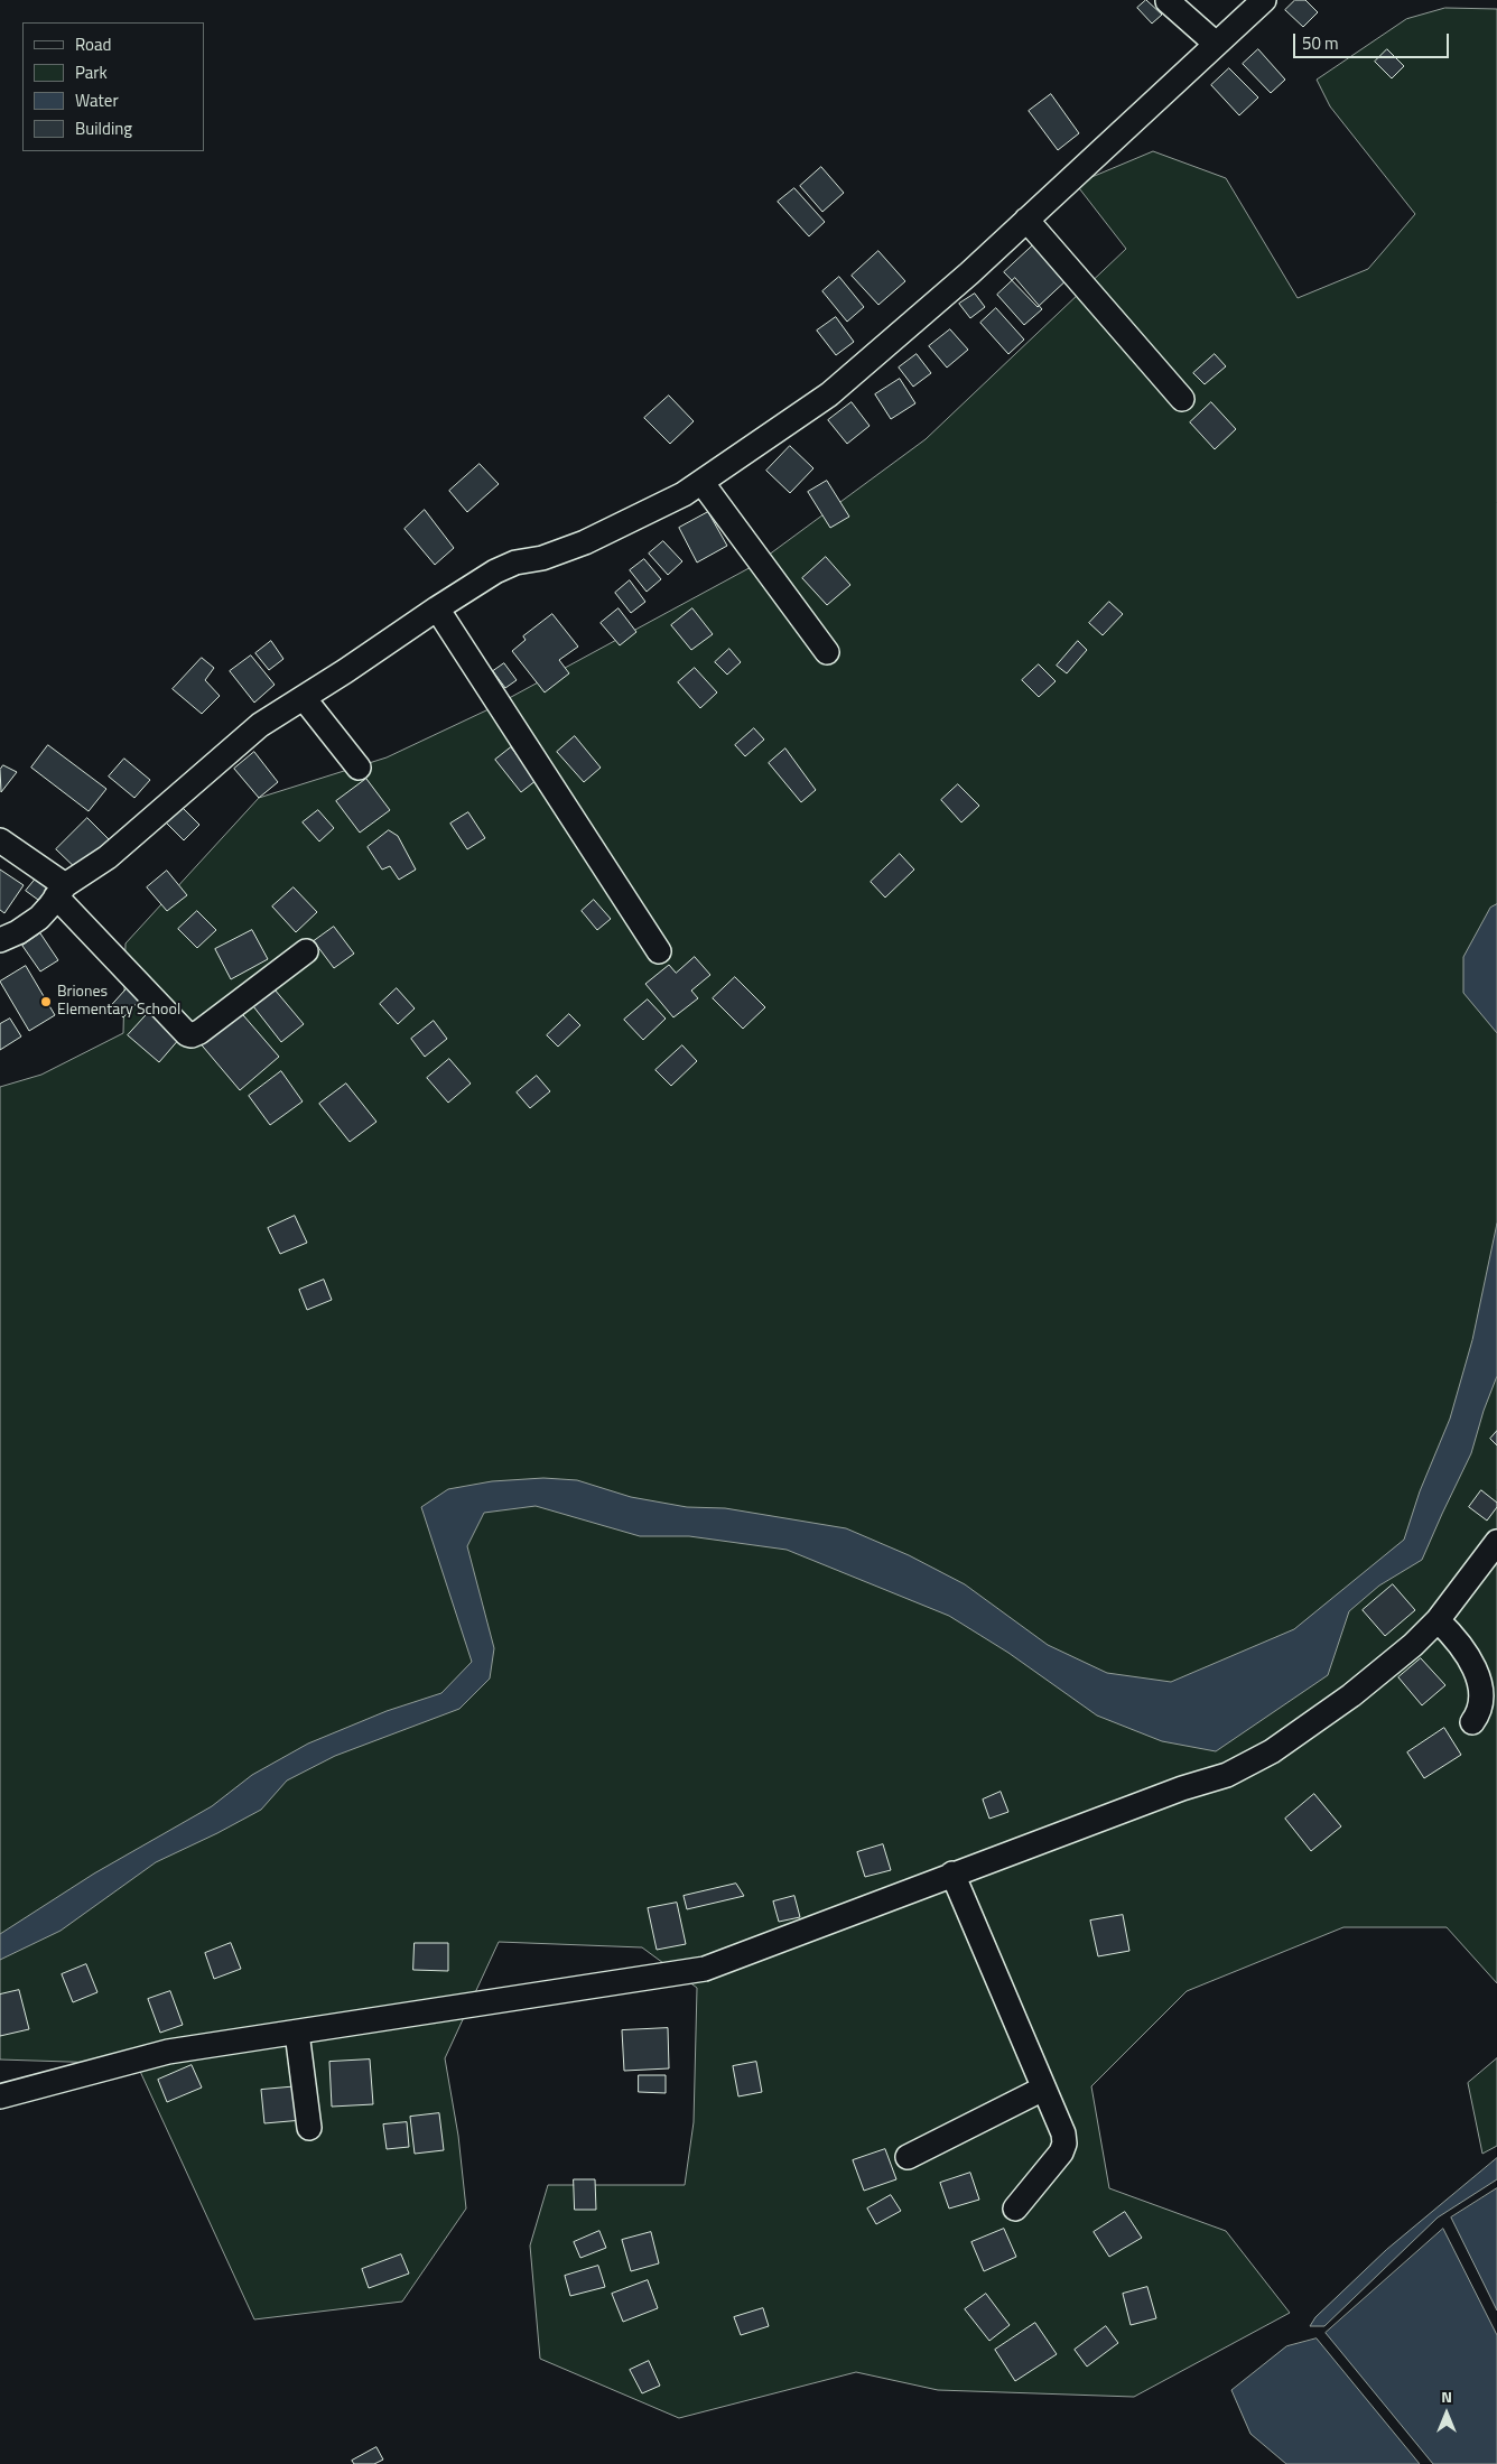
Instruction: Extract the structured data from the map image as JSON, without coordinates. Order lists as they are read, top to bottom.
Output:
{
  "places": ["Briones Elementary School"],
  "legend": [
    "Road",
    "Park",
    "Water",
    "Building"
  ],
  "scale_bar": "50 m",
  "north": "top"
}
